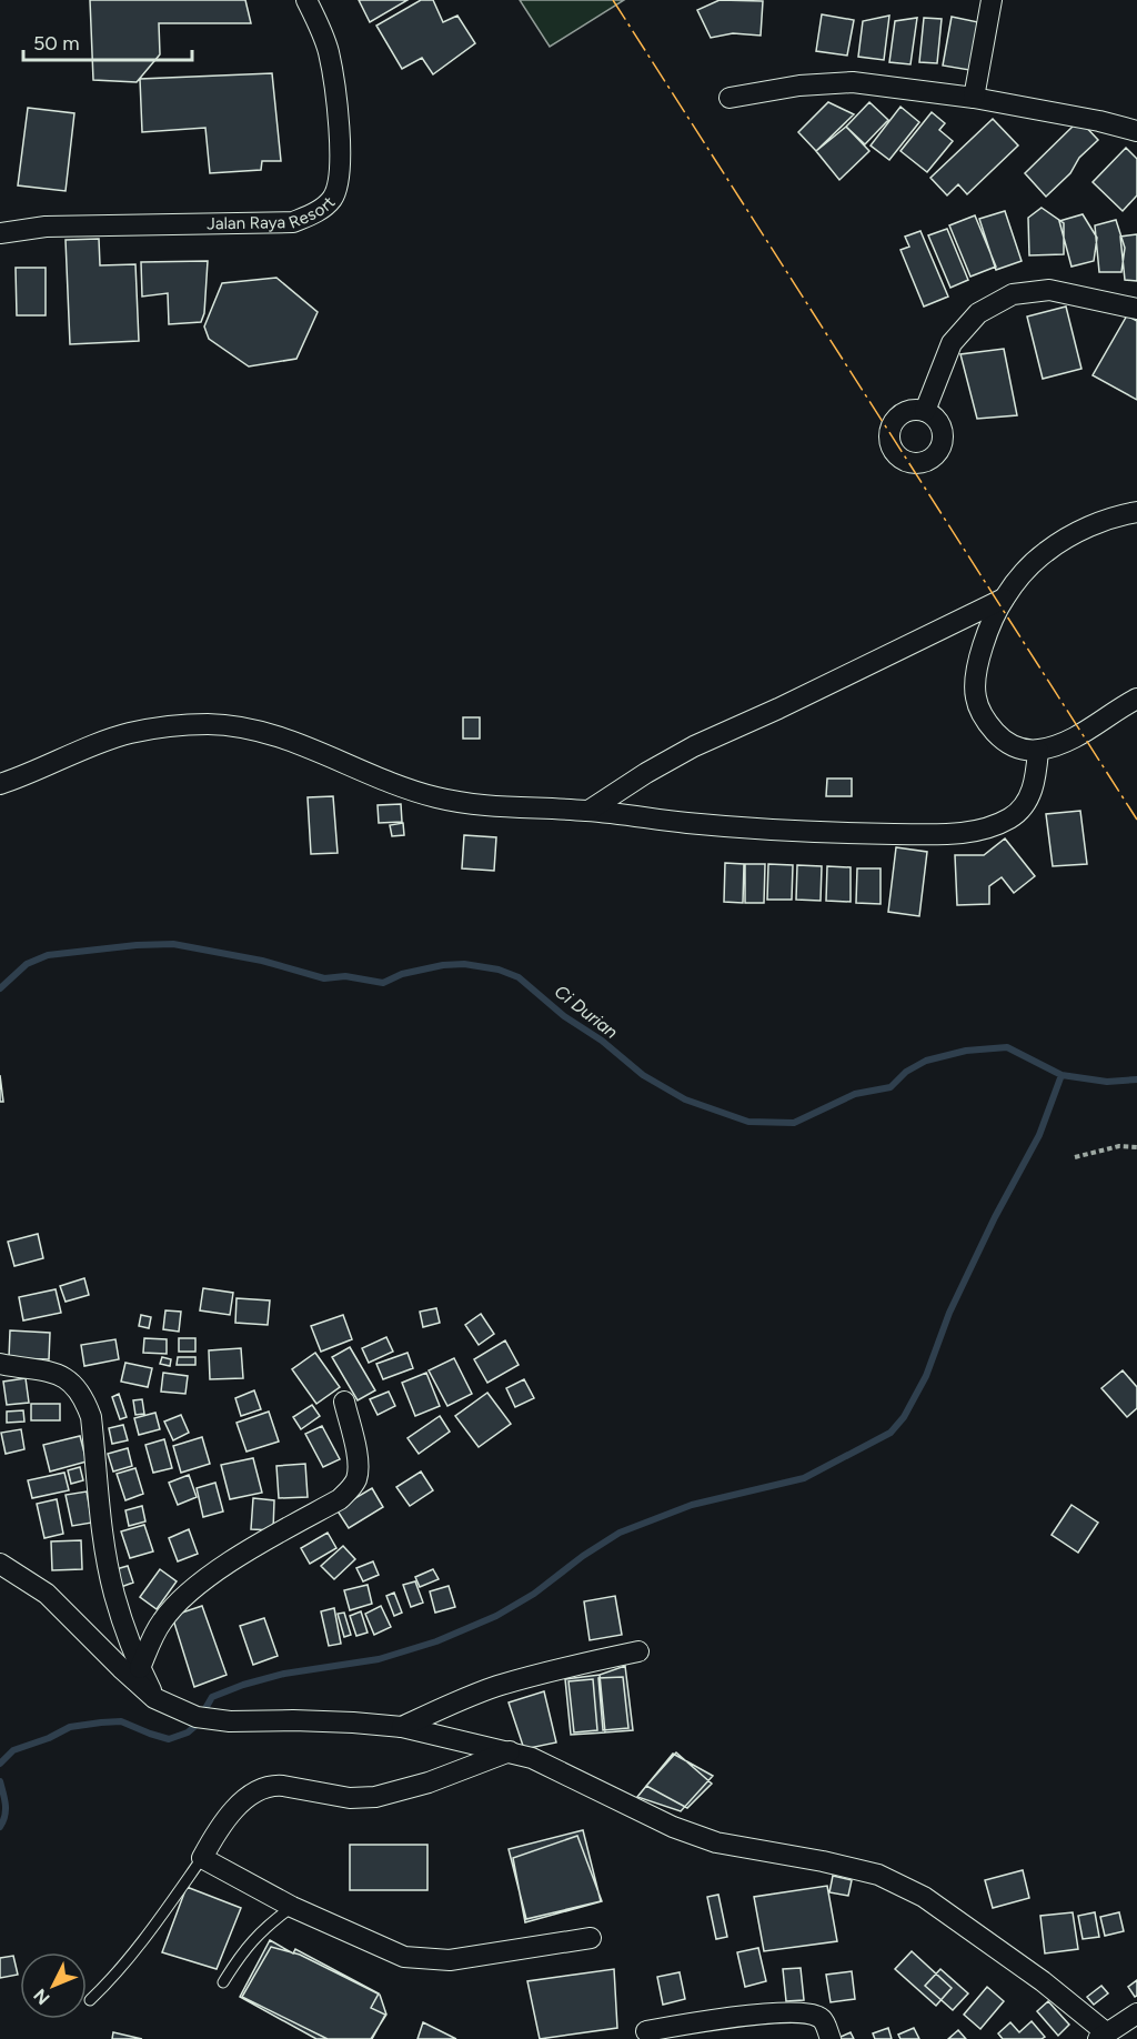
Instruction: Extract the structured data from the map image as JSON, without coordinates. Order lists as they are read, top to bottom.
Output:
{
  "streets": {
    "street": ["Jalan Raya Resort"]
  },
  "water": ["Ci Durian"],
  "scale_bar": "50 m",
  "north": "bottom left"
}
